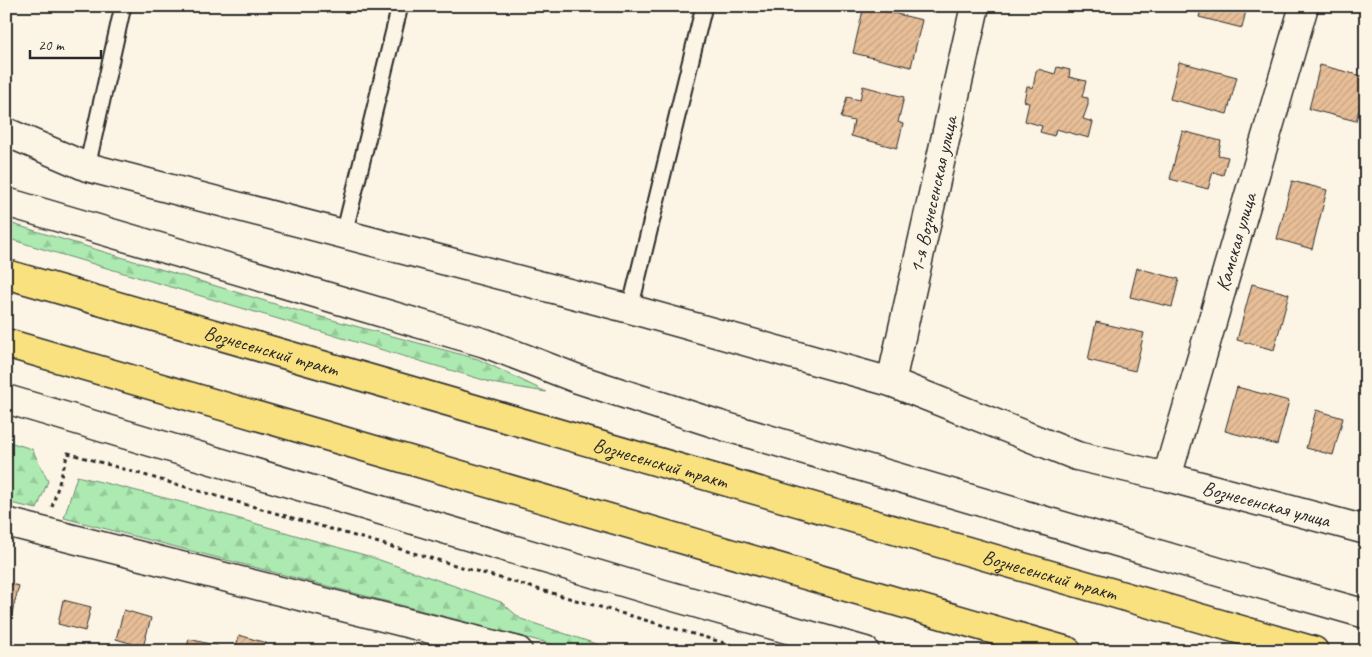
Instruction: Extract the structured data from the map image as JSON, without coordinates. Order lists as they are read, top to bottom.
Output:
{
  "streets": {
    "main road": ["Вознесенский тракт"],
    "street": ["1-я Вознесенская улица", "Камская улица", "Вознесенская улица"]
  },
  "crossings": [
    ["1-я Вознесенская улица", "Вознесенская улица"],
    ["Камская улица", "Вознесенская улица"]
  ],
  "scale_bar": "20 m"
}
